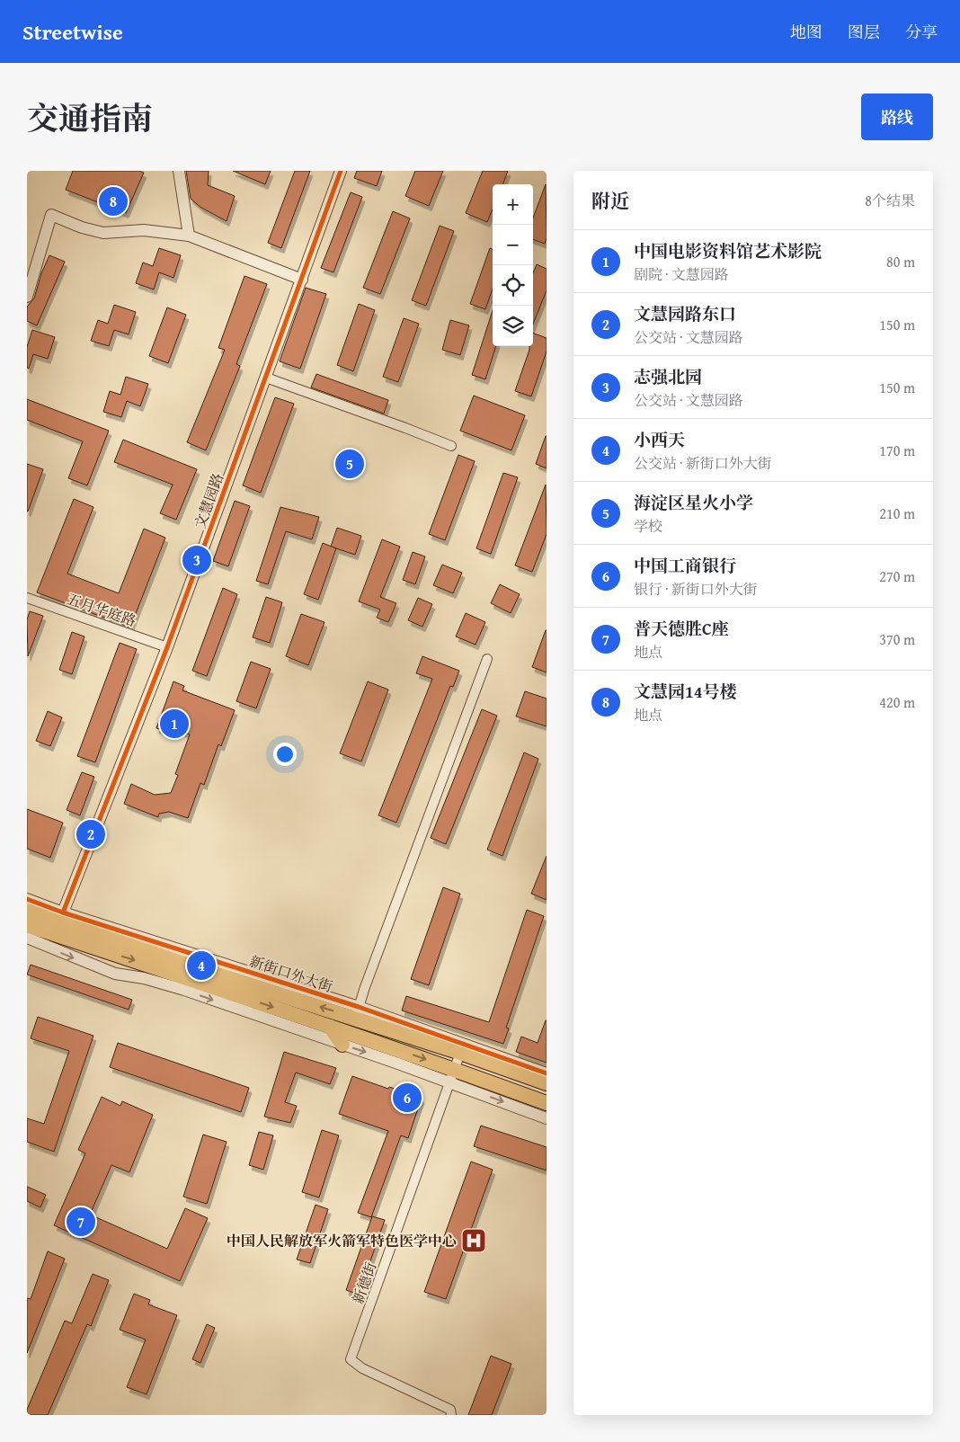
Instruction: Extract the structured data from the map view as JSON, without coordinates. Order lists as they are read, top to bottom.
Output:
{
  "streets": {
    "main road": ["新街口外大街"],
    "street": ["文慧园路", "五月华庭路", "新德街"]
  },
  "crossings": [
    ["文慧园路", "五月华庭路"],
    ["文慧园路", "新街口外大街"],
    ["新街口外大街", "新德街"]
  ],
  "places": {
    "hospital": ["中国人民解放军火箭军特色医学中心"]
  },
  "page": {
    "header": "Streetwise",
    "nav": ["地图", "图层", "分享"],
    "title": "交通指南",
    "buttons": "路线",
    "heading": ["附近", "8个结果"],
    "map_buttons": ["+", "−"],
    "pins": [
      "8",
      "5",
      "3",
      "1",
      "2",
      "4",
      "6",
      "7"
    ],
    "list": [
      {
        "mark": "1",
        "name": "中国电影资料馆艺术影院",
        "note": "剧院 · 文慧园路",
        "value": "80 m"
      },
      {
        "mark": "2",
        "name": "文慧园路东口",
        "note": "公交站 · 文慧园路",
        "value": "150 m"
      },
      {
        "mark": "3",
        "name": "志强北园",
        "note": "公交站 · 文慧园路",
        "value": "150 m"
      },
      {
        "mark": "4",
        "name": "小西天",
        "note": "公交站 · 新街口外大街",
        "value": "170 m"
      },
      {
        "mark": "5",
        "name": "海淀区星火小学",
        "note": "学校",
        "value": "210 m"
      },
      {
        "mark": "6",
        "name": "中国工商银行",
        "note": "银行 · 新街口外大街",
        "value": "270 m"
      },
      {
        "mark": "7",
        "name": "普天德胜C座",
        "note": "地点",
        "value": "370 m"
      },
      {
        "mark": "8",
        "name": "文慧园14号楼",
        "note": "地点",
        "value": "420 m"
      }
    ]
  }
}
